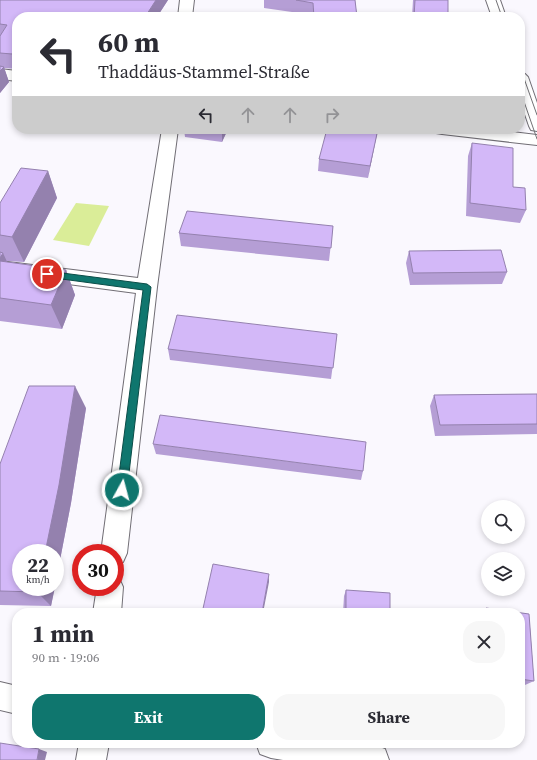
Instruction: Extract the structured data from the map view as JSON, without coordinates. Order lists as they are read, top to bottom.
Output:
{
  "page": {
    "turn": ["60 m", "Thaddäus-Stammel-Straße"],
    "speed": "22 km/h",
    "limit": "30",
    "heading": ["1 min", "90 m · 19:06"],
    "buttons": ["Exit", "Share"]
  }
}
